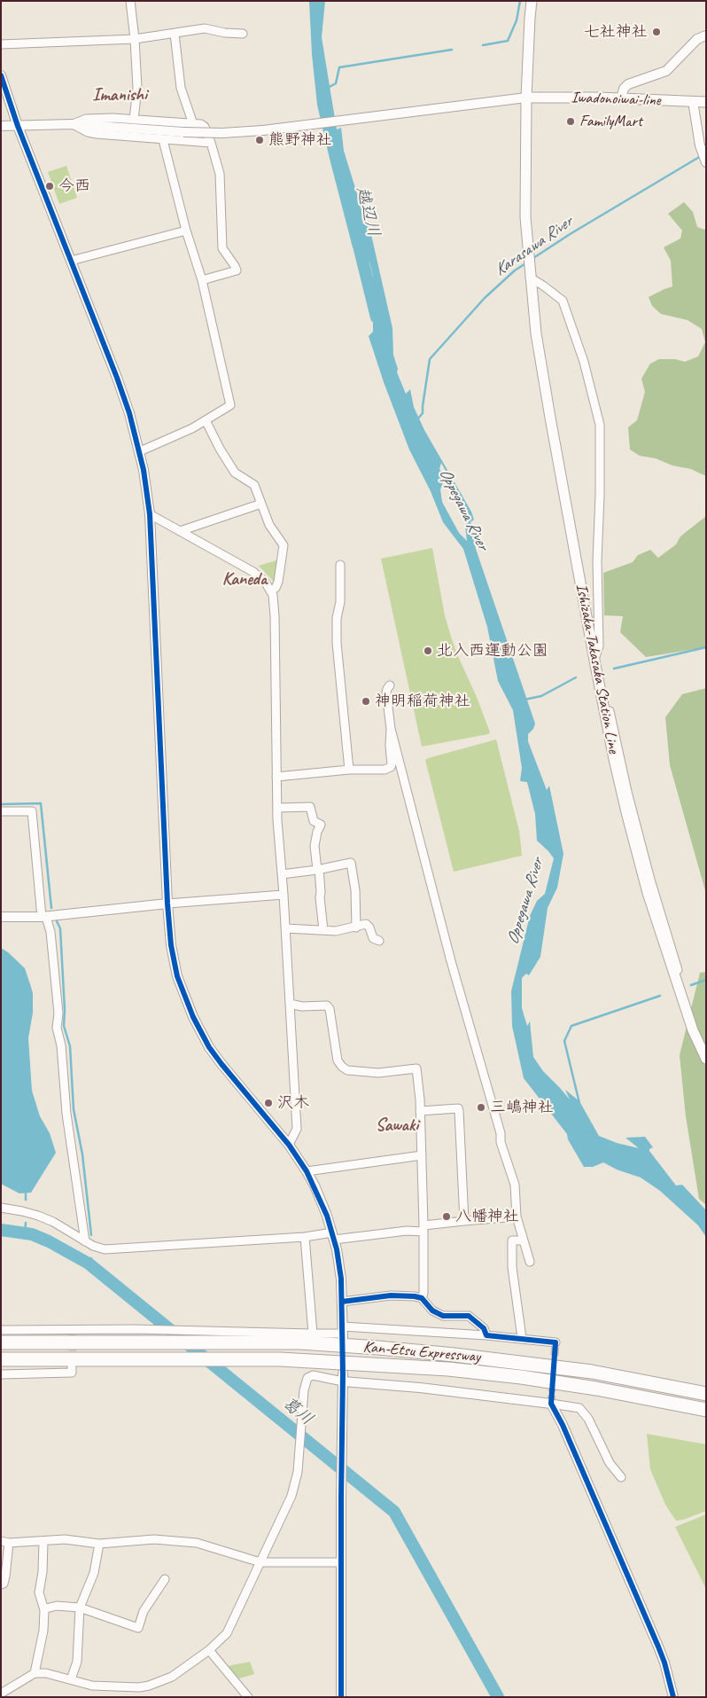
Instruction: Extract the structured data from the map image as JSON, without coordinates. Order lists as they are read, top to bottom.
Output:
{
  "streets": {
    "highway": ["Kan-Etsu Expressway"],
    "main road": ["Iwadonoiwai-line", "Ishizaka-Takasaka Station Line"]
  },
  "crossings": [
    ["Iwadonoiwai-line", "Ishizaka-Takasaka Station Line"]
  ],
  "districts": ["Imanishi", "Kaneda", "Sawaki"],
  "water": [
    "越辺川",
    "Karasawa River",
    "Oppegawa River",
    "葛川"
  ],
  "places": [
    "七社神社",
    "FamilyMart",
    "熊野神社",
    "今西",
    "北入西運動公園",
    "神明稲荷神社",
    "沢木",
    "三嶋神社",
    "八幡神社"
  ]
}
